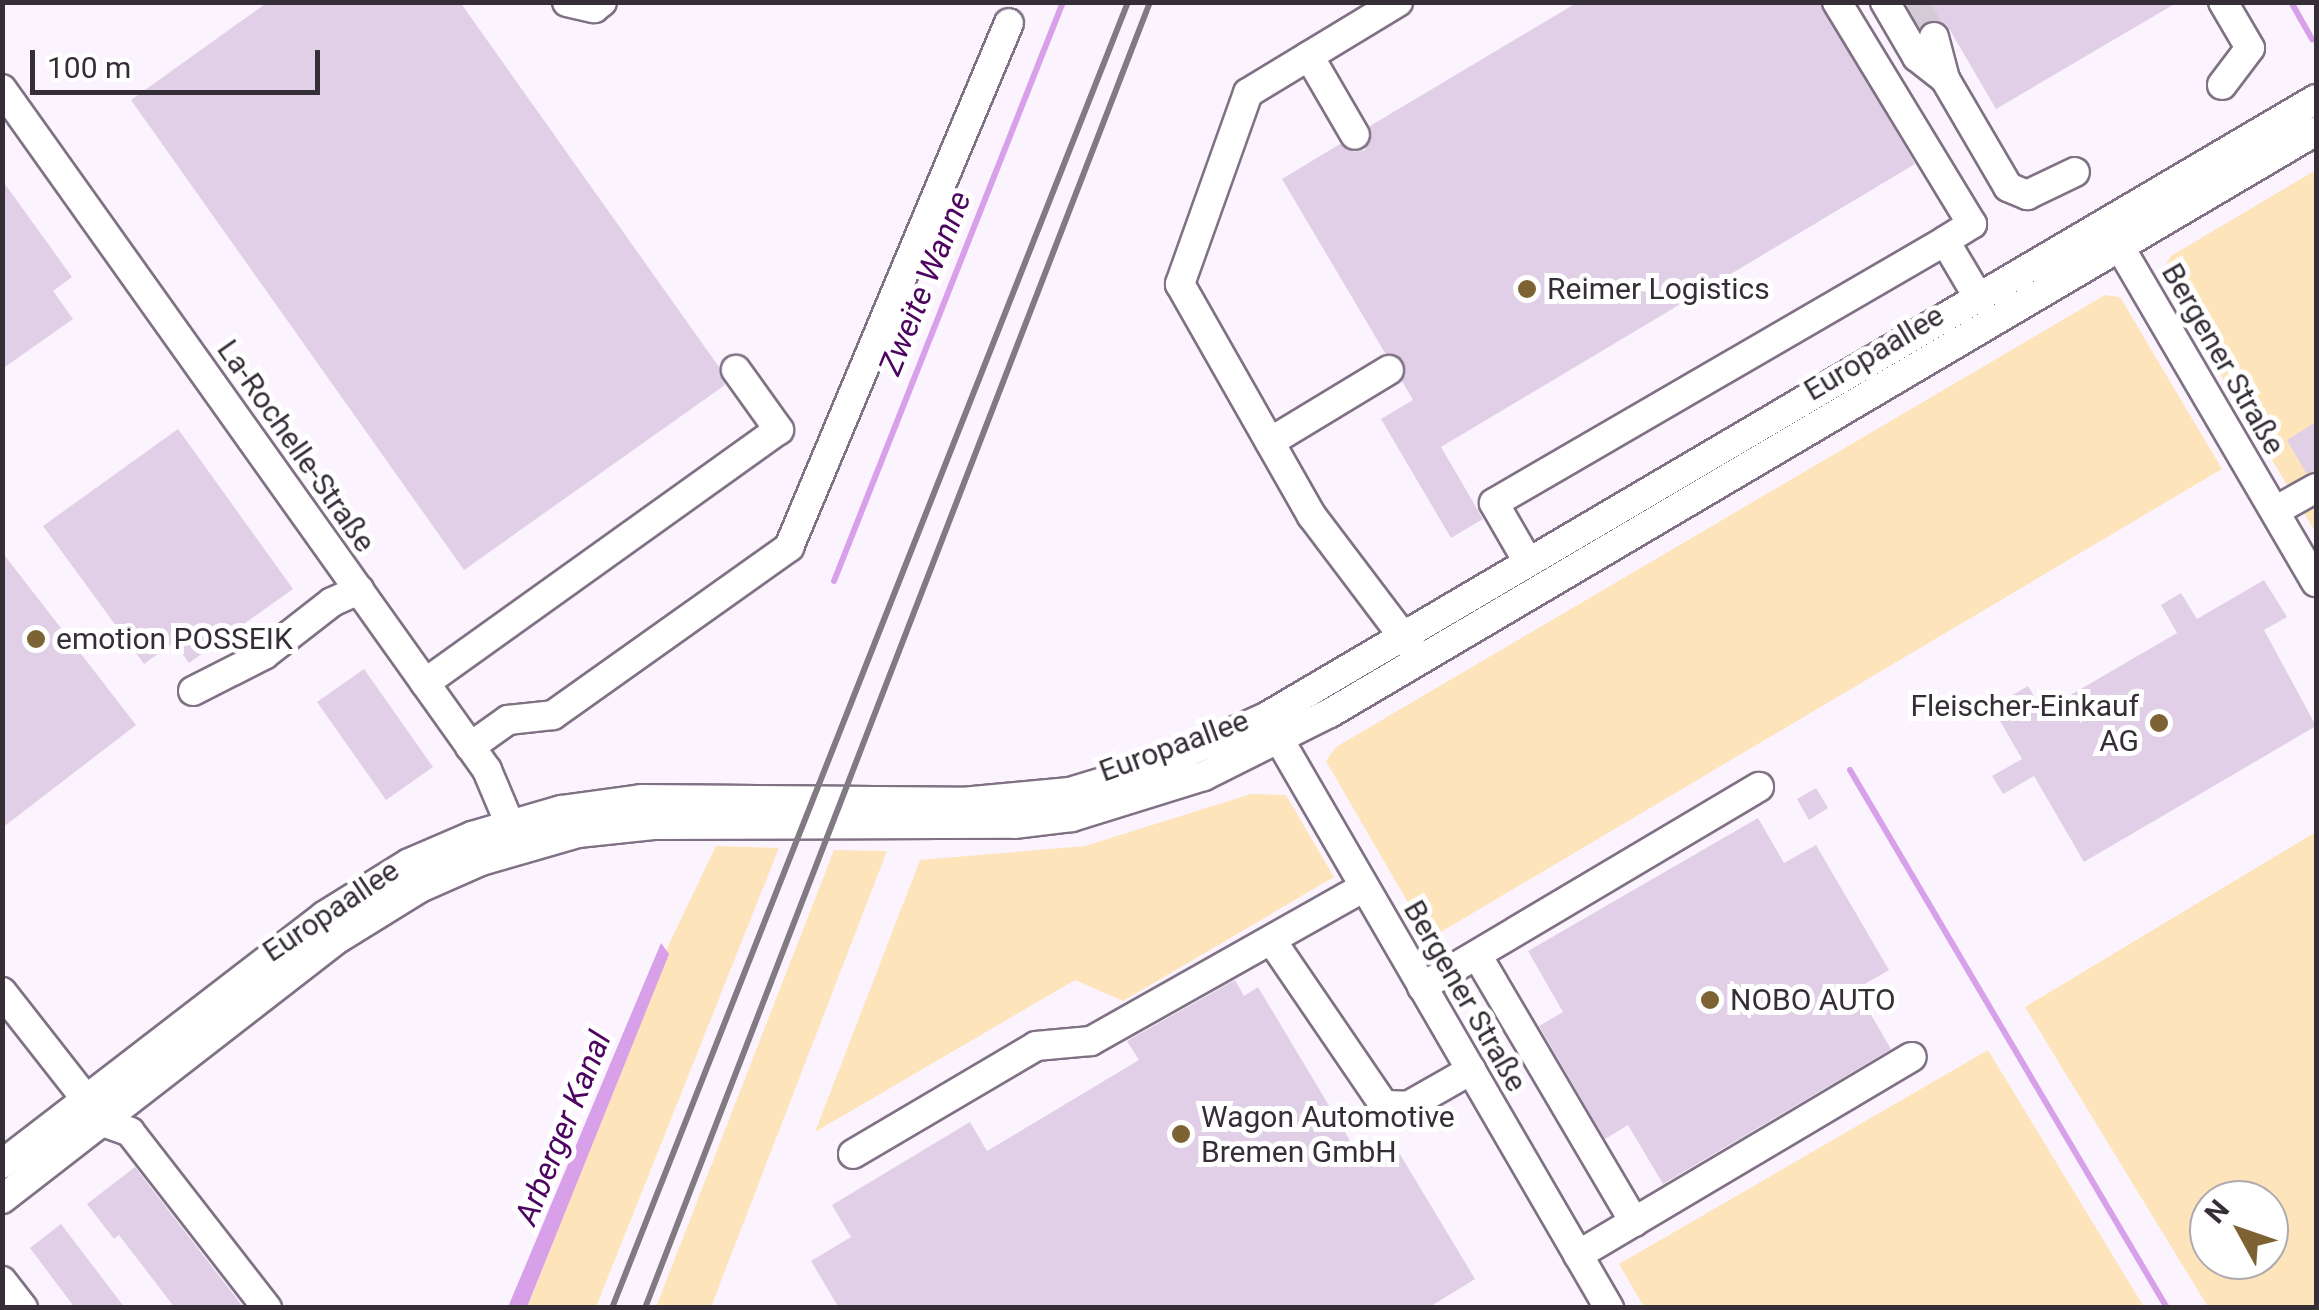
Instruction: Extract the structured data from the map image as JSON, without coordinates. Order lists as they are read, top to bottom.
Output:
{
  "streets": {
    "street": ["Europaallee", "Bergener Straße", "La-Rochelle-Straße"]
  },
  "crossings": [
    ["Europaallee", "Bergener Straße"],
    ["Europaallee", "La-Rochelle-Straße"]
  ],
  "water": ["Zweite Wanne", "Arberger Kanal"],
  "places": [
    "Reimer Logistics",
    "emotion POSSEIK",
    "Fleischer-Einkauf AG",
    "NOBO AUTO",
    "Wagon Automotive Bremen GmbH"
  ],
  "scale_bar": "100 m",
  "north": "top left"
}
